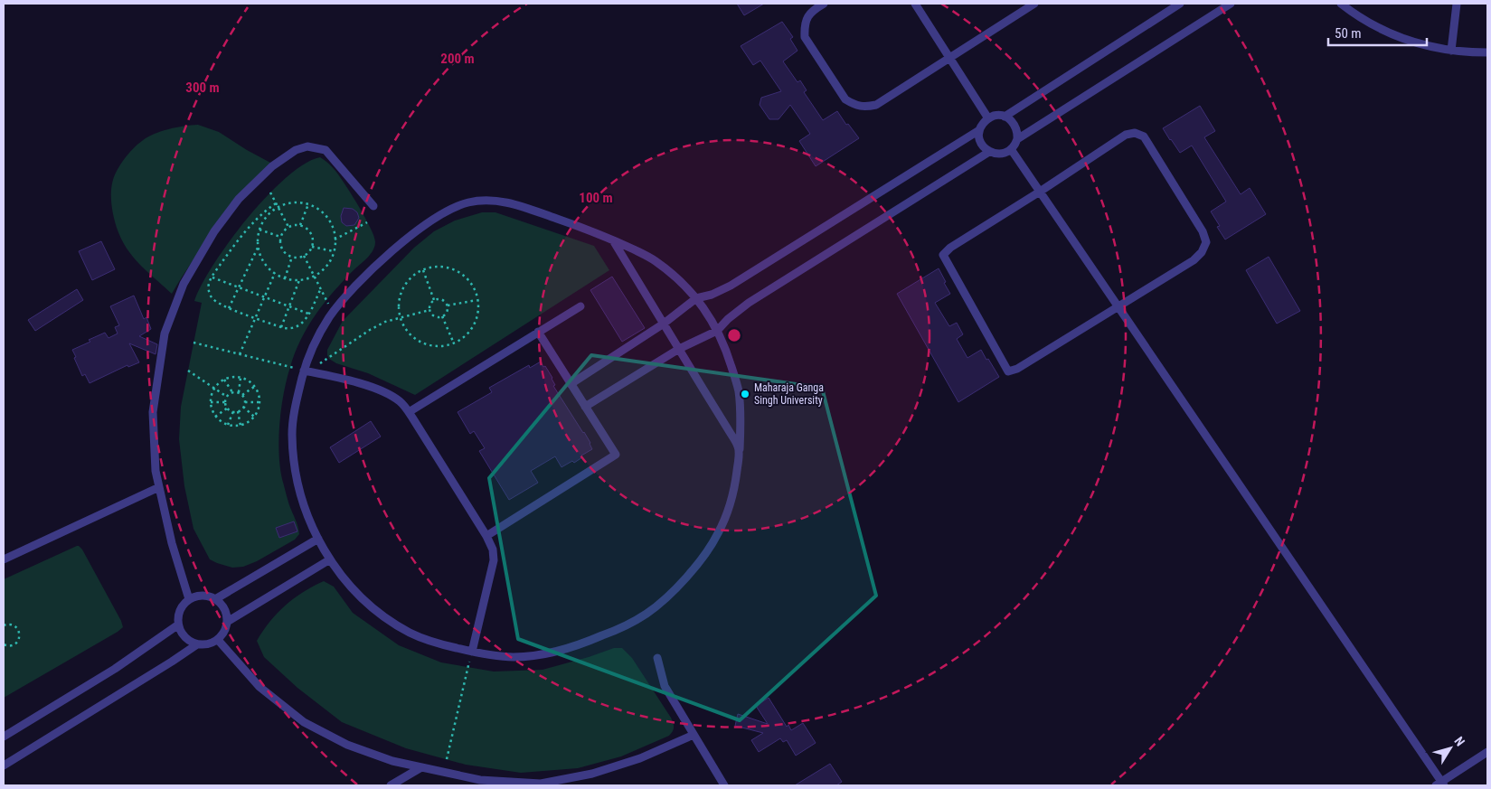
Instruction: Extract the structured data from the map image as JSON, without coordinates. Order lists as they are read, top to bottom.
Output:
{
  "places": ["Maharaja Ganga Singh University"],
  "scale_bar": "50 m",
  "north": "top right",
  "rings": ["200 m", "300 m", "100 m"]
}
